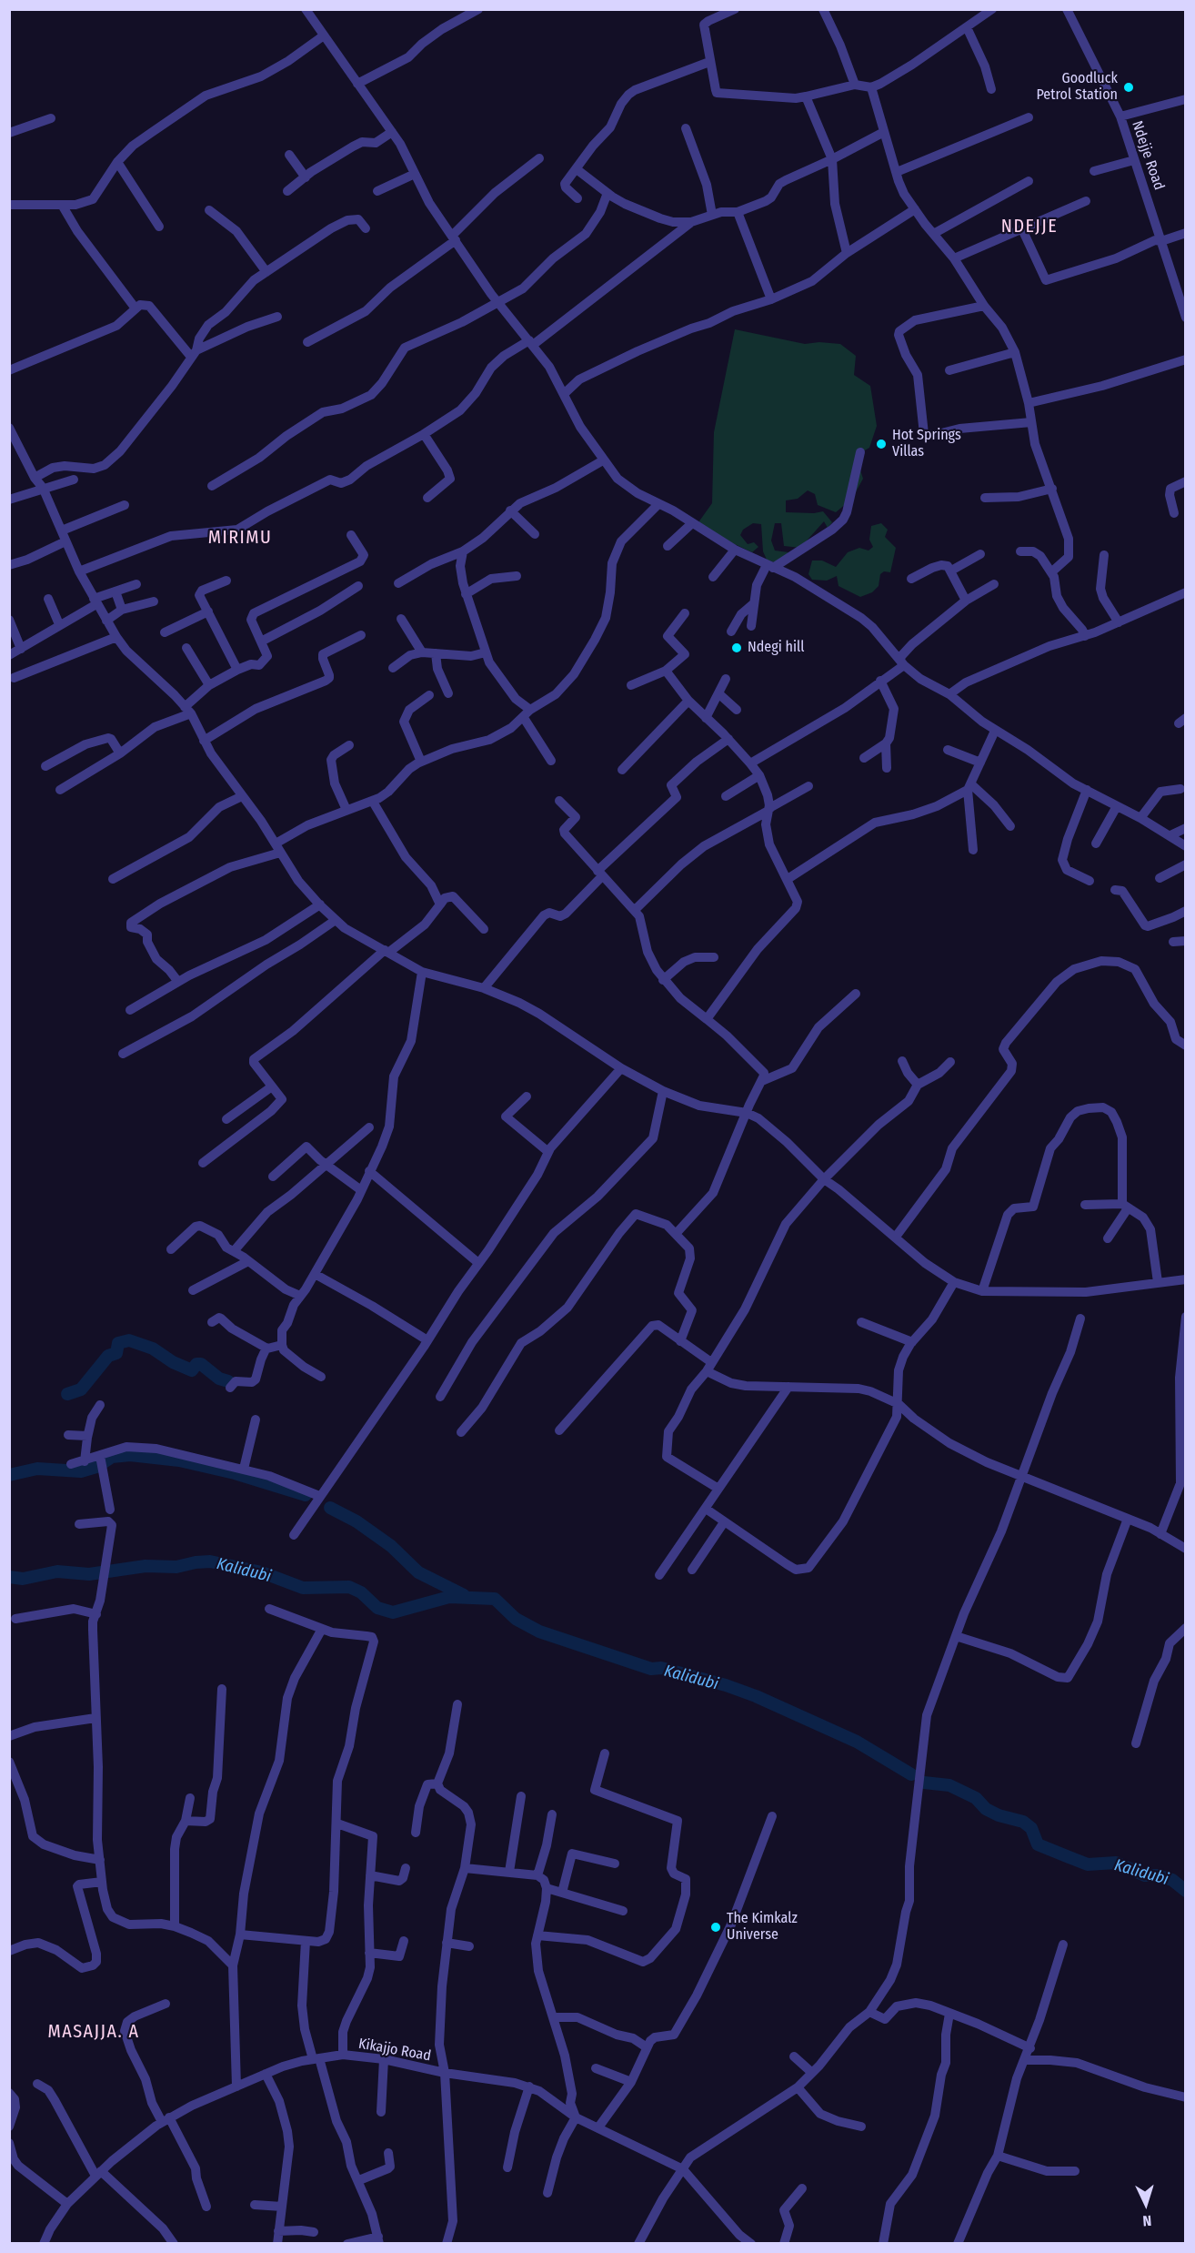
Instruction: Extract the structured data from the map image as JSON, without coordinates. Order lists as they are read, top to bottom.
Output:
{
  "streets": {
    "street": ["Ndejje Road", "Kikajjo Road"]
  },
  "districts": ["NDEJJE", "MIRIMU", "MASAJJA. A"],
  "water": ["Kalidubi"],
  "places": [
    "Goodluck Petrol Station",
    "Hot Springs Villas",
    "Ndegi hill",
    "The Kimkalz Universe"
  ],
  "north": "bottom"
}
